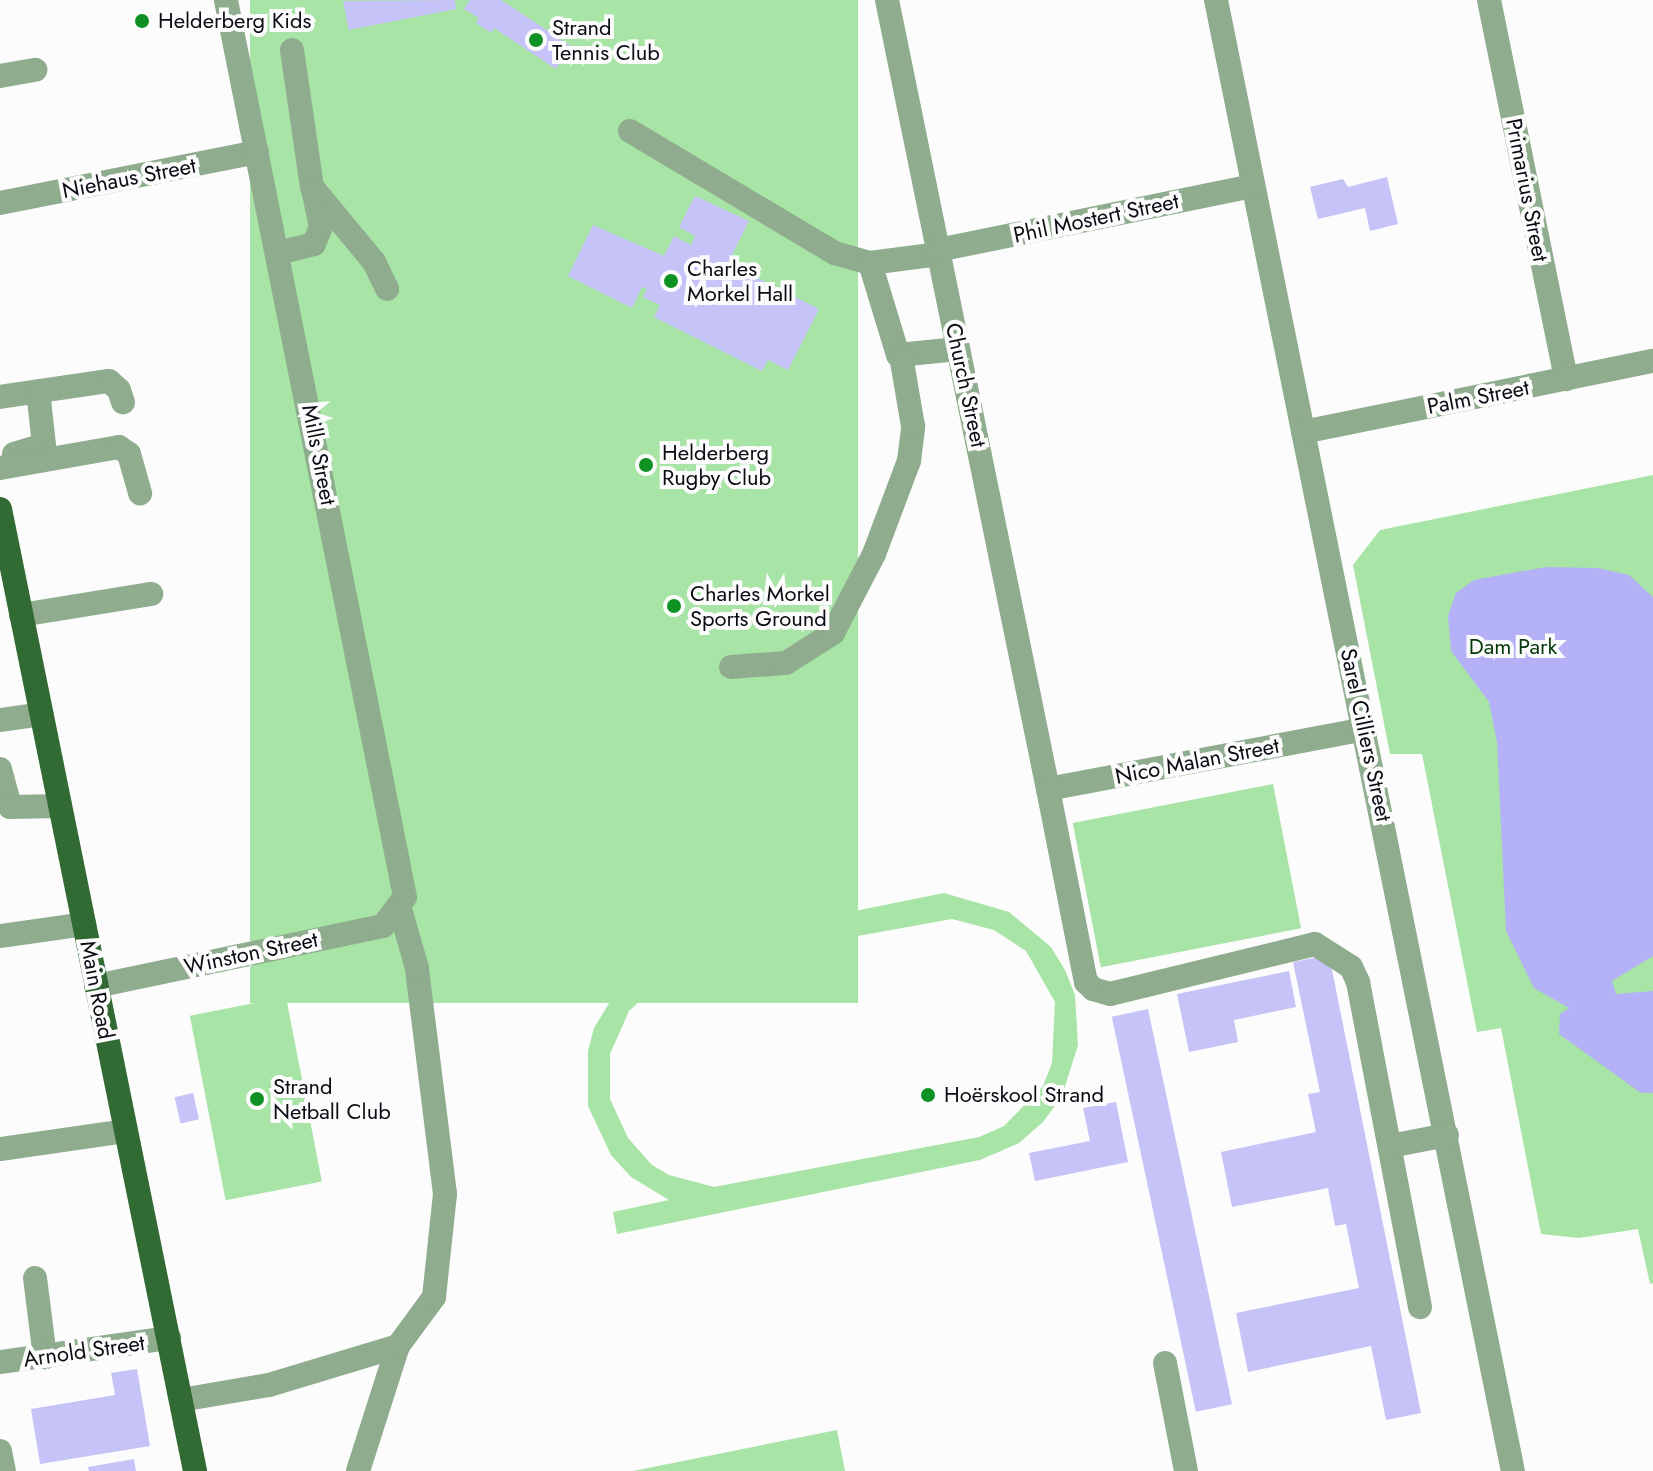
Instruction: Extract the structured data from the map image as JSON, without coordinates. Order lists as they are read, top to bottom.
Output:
{
  "streets": {
    "main road": ["Main Road"],
    "street": [
      "Niehaus Street",
      "Primarius Street",
      "Phil Mostert Street",
      "Church Street",
      "Palm Street",
      "Mills Street",
      "Sarel Cilliers Street",
      "Nico Malan Street",
      "Winston Street",
      "Arnold Street"
    ]
  },
  "crossings": [
    ["Niehaus Street", "Mills Street"],
    ["Primarius Street", "Palm Street"],
    ["Phil Mostert Street", "Church Street"],
    ["Phil Mostert Street", "Sarel Cilliers Street"],
    ["Church Street", "Nico Malan Street"],
    ["Palm Street", "Sarel Cilliers Street"],
    ["Mills Street", "Winston Street"],
    ["Sarel Cilliers Street", "Nico Malan Street"],
    ["Winston Street", "Main Road"],
    ["Main Road", "Arnold Street"]
  ],
  "parks": ["Dam Park"],
  "places": [
    "Helderberg Kids",
    "Strand Tennis Club",
    "Charles Morkel Hall",
    "Helderberg Rugby Club",
    "Charles Morkel Sports Ground",
    "Hoërskool Strand",
    "Strand Netball Club"
  ]
}
